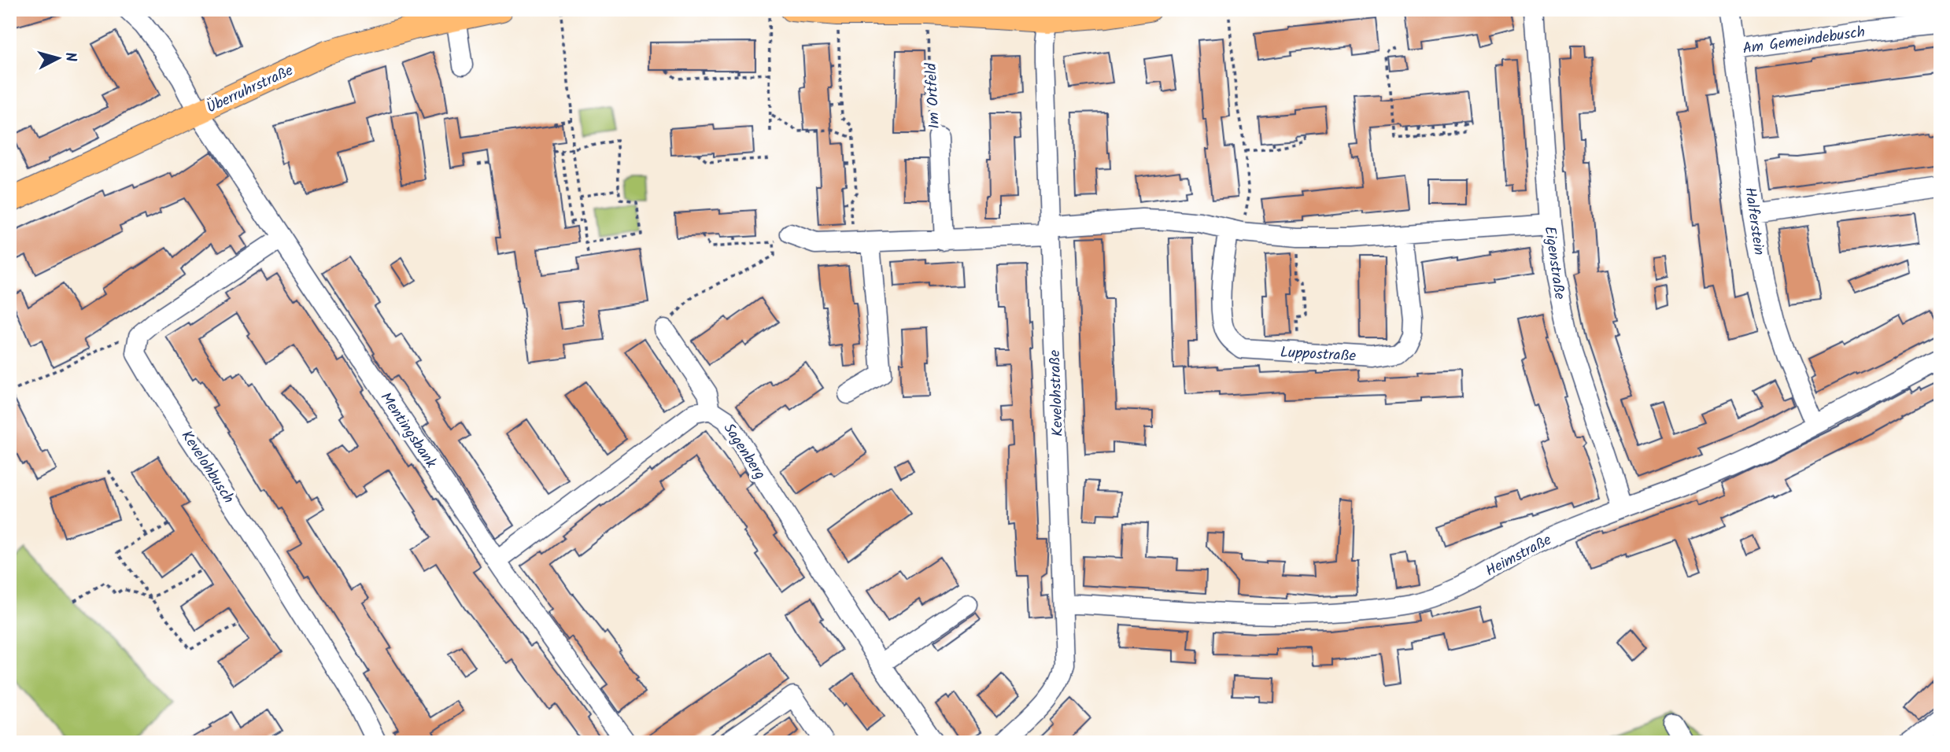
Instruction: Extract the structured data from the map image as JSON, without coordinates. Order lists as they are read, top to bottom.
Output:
{
  "streets": {
    "main road": ["Überruhrstraße"],
    "street": [
      "Am Gemeindebusch",
      "Im Ortfeld",
      "Halferstein",
      "Eigenstraße",
      "Luppostraße",
      "Kevelohstraße",
      "Mentingsbank",
      "Sagenberg",
      "Kevelohbusch",
      "Heimstraße"
    ]
  },
  "crossings": [
    ["Am Gemeindebusch", "Halferstein"],
    ["Überruhrstraße", "Mentingsbank"],
    ["Halferstein", "Heimstraße"],
    ["Eigenstraße", "Heimstraße"],
    ["Kevelohstraße", "Heimstraße"],
    ["Mentingsbank", "Sagenberg"]
  ],
  "north": "right"
}
